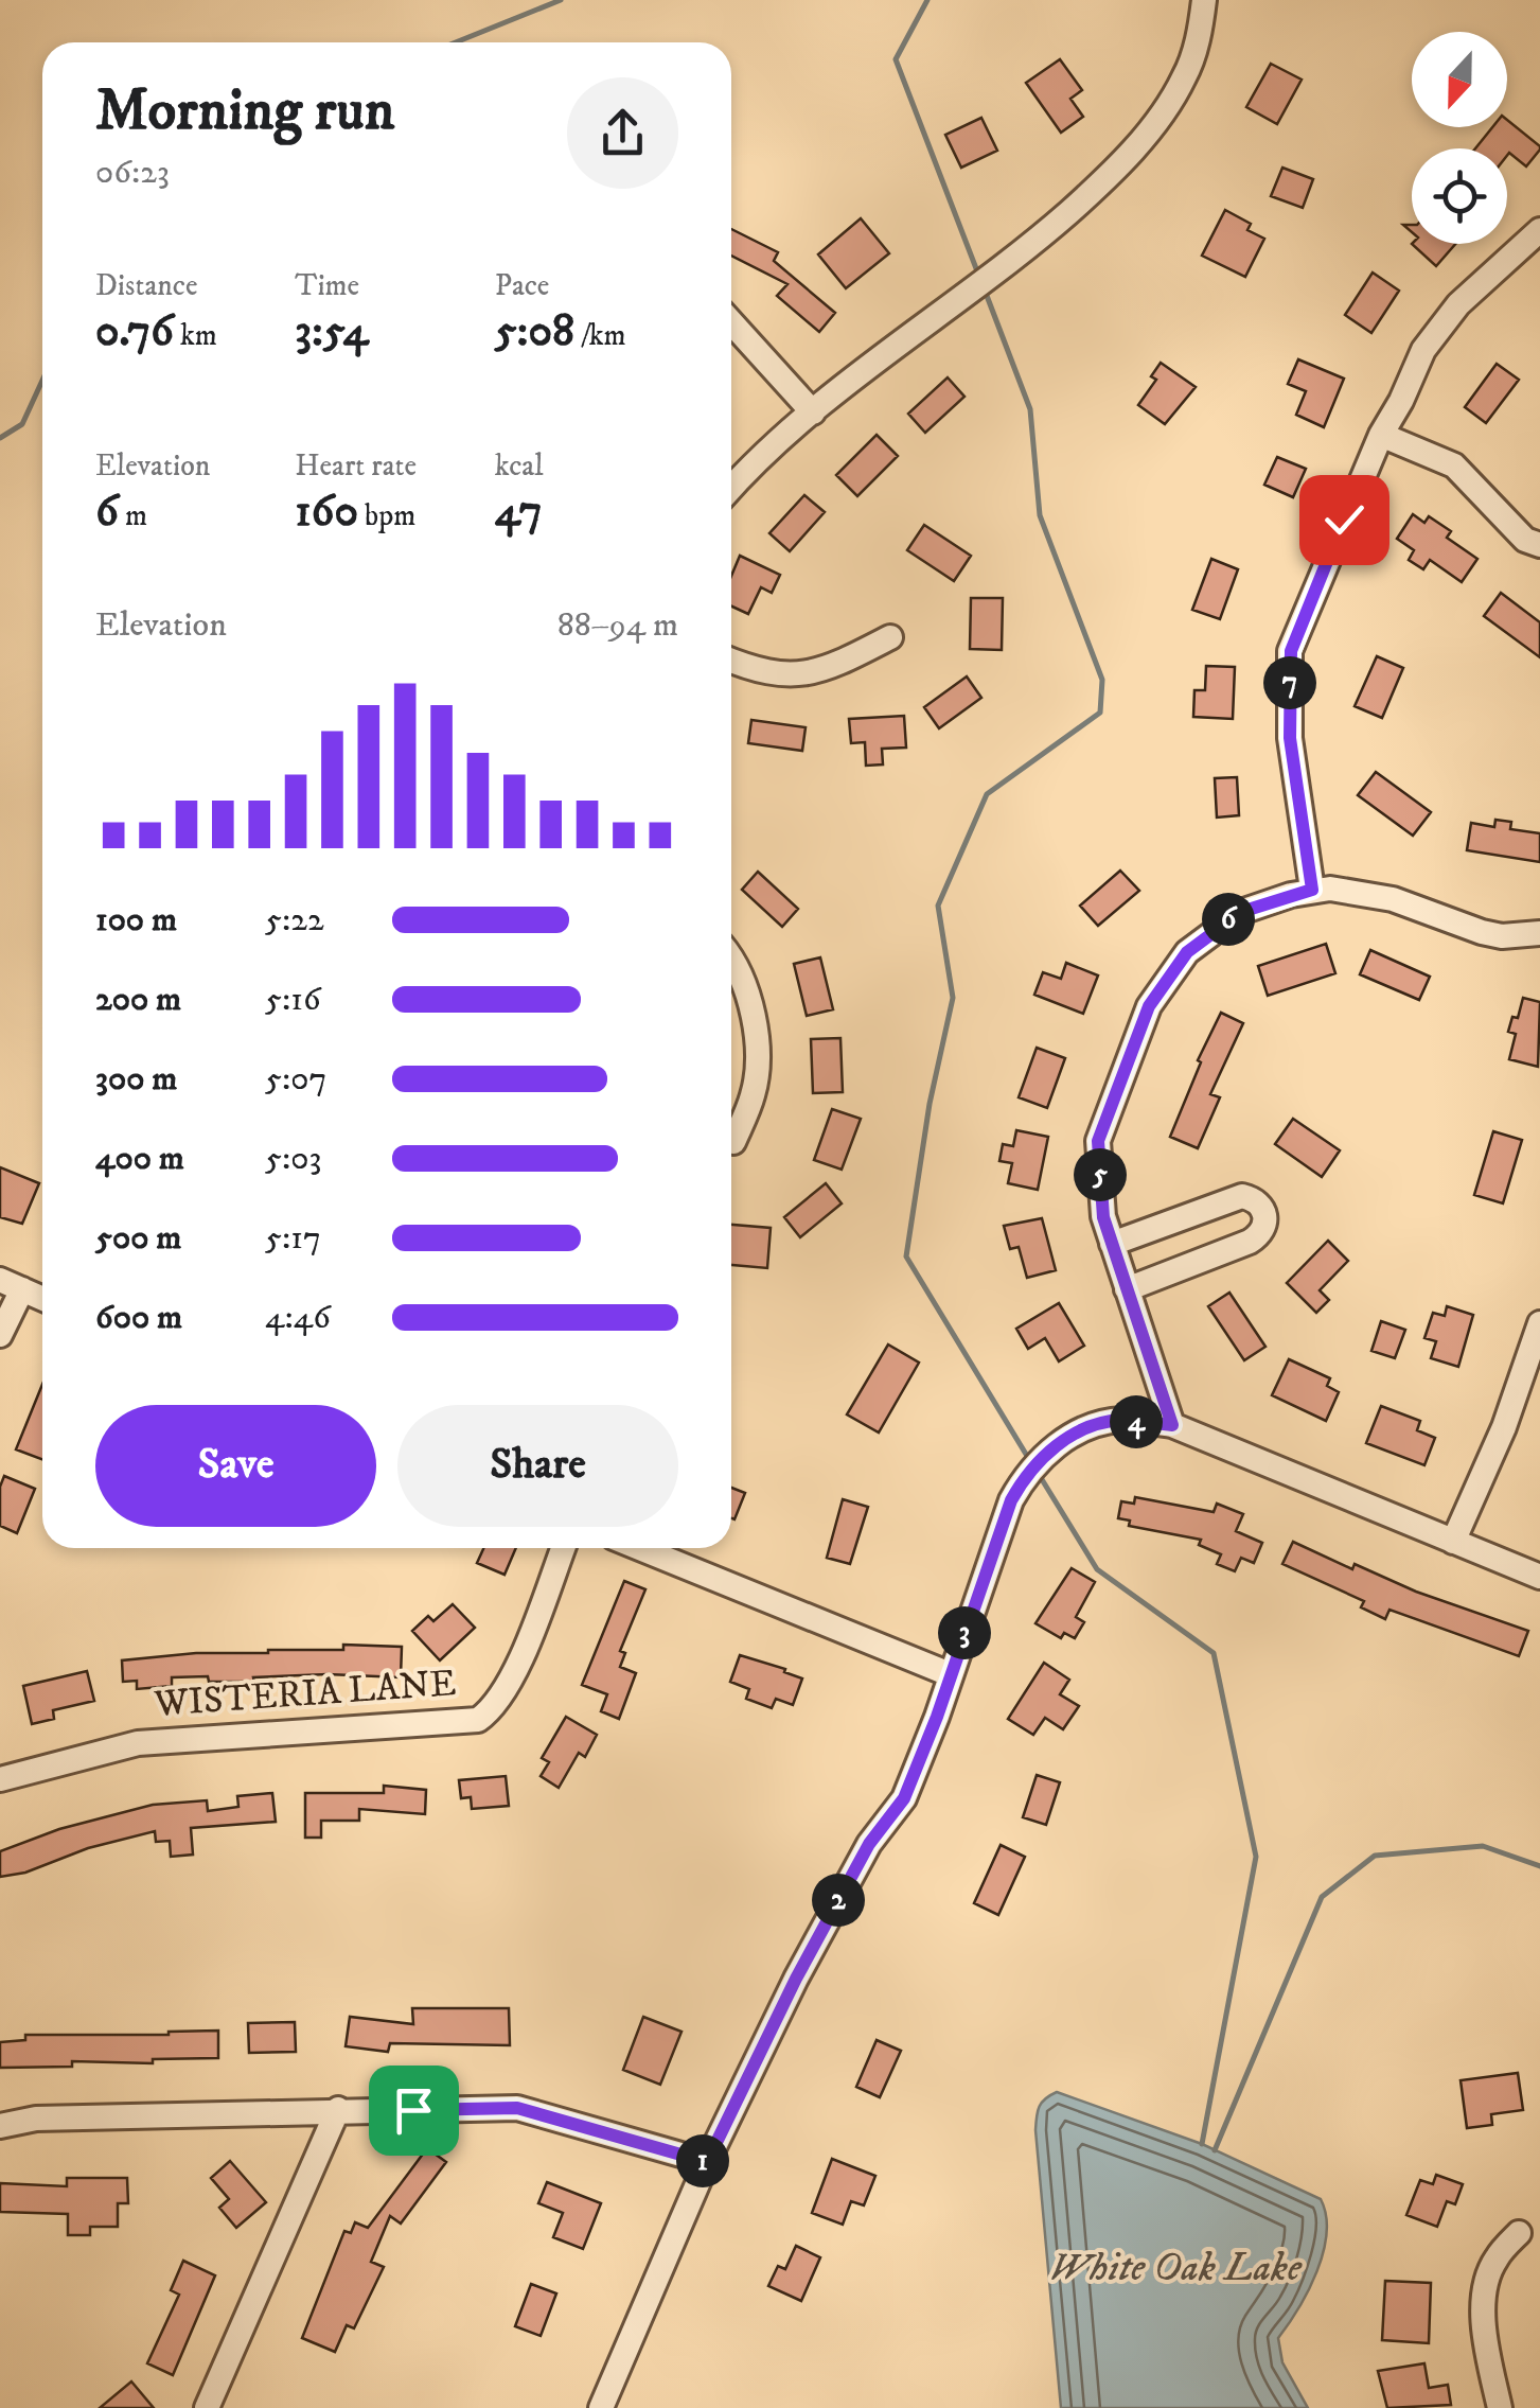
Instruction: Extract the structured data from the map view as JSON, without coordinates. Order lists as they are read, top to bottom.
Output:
{
  "streets": {
    "street": ["WISTERIA LANE"]
  },
  "water": ["White Oak Lake"],
  "north": "bottom",
  "page": {
    "heading": ["Morning run", "06:23"],
    "stats": [
      ["Distance", "0.76 km"],
      ["Time", "3:54"],
      ["Pace", "5:08 /km"],
      ["Elevation", "6 m"],
      ["Heart rate", "160 bpm"],
      ["kcal", "47"]
    ],
    "chart": ["Elevation", "88–94 m"],
    "pins": [
      "7",
      "6",
      "5",
      "4",
      "3",
      "2",
      "1"
    ],
    "list": [
      {
        "name": "100 m",
        "note": "5:22"
      },
      {
        "name": "200 m",
        "note": "5:16"
      },
      {
        "name": "300 m",
        "note": "5:07"
      },
      {
        "name": "400 m",
        "note": "5:03"
      },
      {
        "name": "500 m",
        "note": "5:17"
      },
      {
        "name": "600 m",
        "note": "4:46"
      }
    ],
    "buttons": ["Save", "Share"]
  }
}
